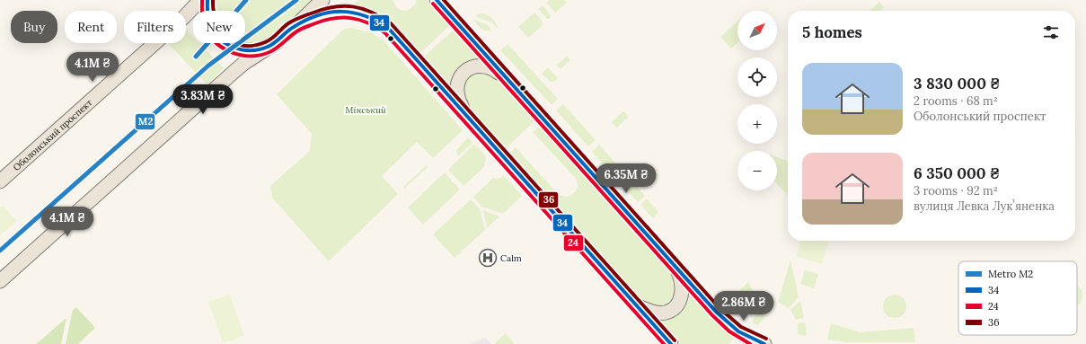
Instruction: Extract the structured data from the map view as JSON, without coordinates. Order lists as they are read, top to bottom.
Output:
{
  "streets": {
    "main road": ["Оболонський проспект"]
  },
  "parks": ["Мінський"],
  "places": {
    "hospital": ["Calm"]
  },
  "lines": [
    "metro line M2",
    "transit line 34",
    "transit line 24",
    "transit line 36"
  ],
  "legend": [
    "Metro M2",
    "34",
    "24",
    "36"
  ],
  "north": "top right",
  "page": {
    "map_buttons": ["+", "−"],
    "chip": [
      "Buy",
      "Rent",
      "Filters",
      "New"
    ],
    "heading": "5 homes",
    "price": [
      "4.1M ₴",
      "3.83M ₴",
      "6.35M ₴",
      "4.1M ₴",
      "2.86M ₴"
    ],
    "list": [
      {
        "name": "3 830 000 ₴",
        "note": "2 rooms · 68 m² · Оболонський проспект"
      },
      {
        "name": "6 350 000 ₴",
        "note": "3 rooms · 92 m² · вулиця Левка Лукʼяненка"
      }
    ]
  }
}
